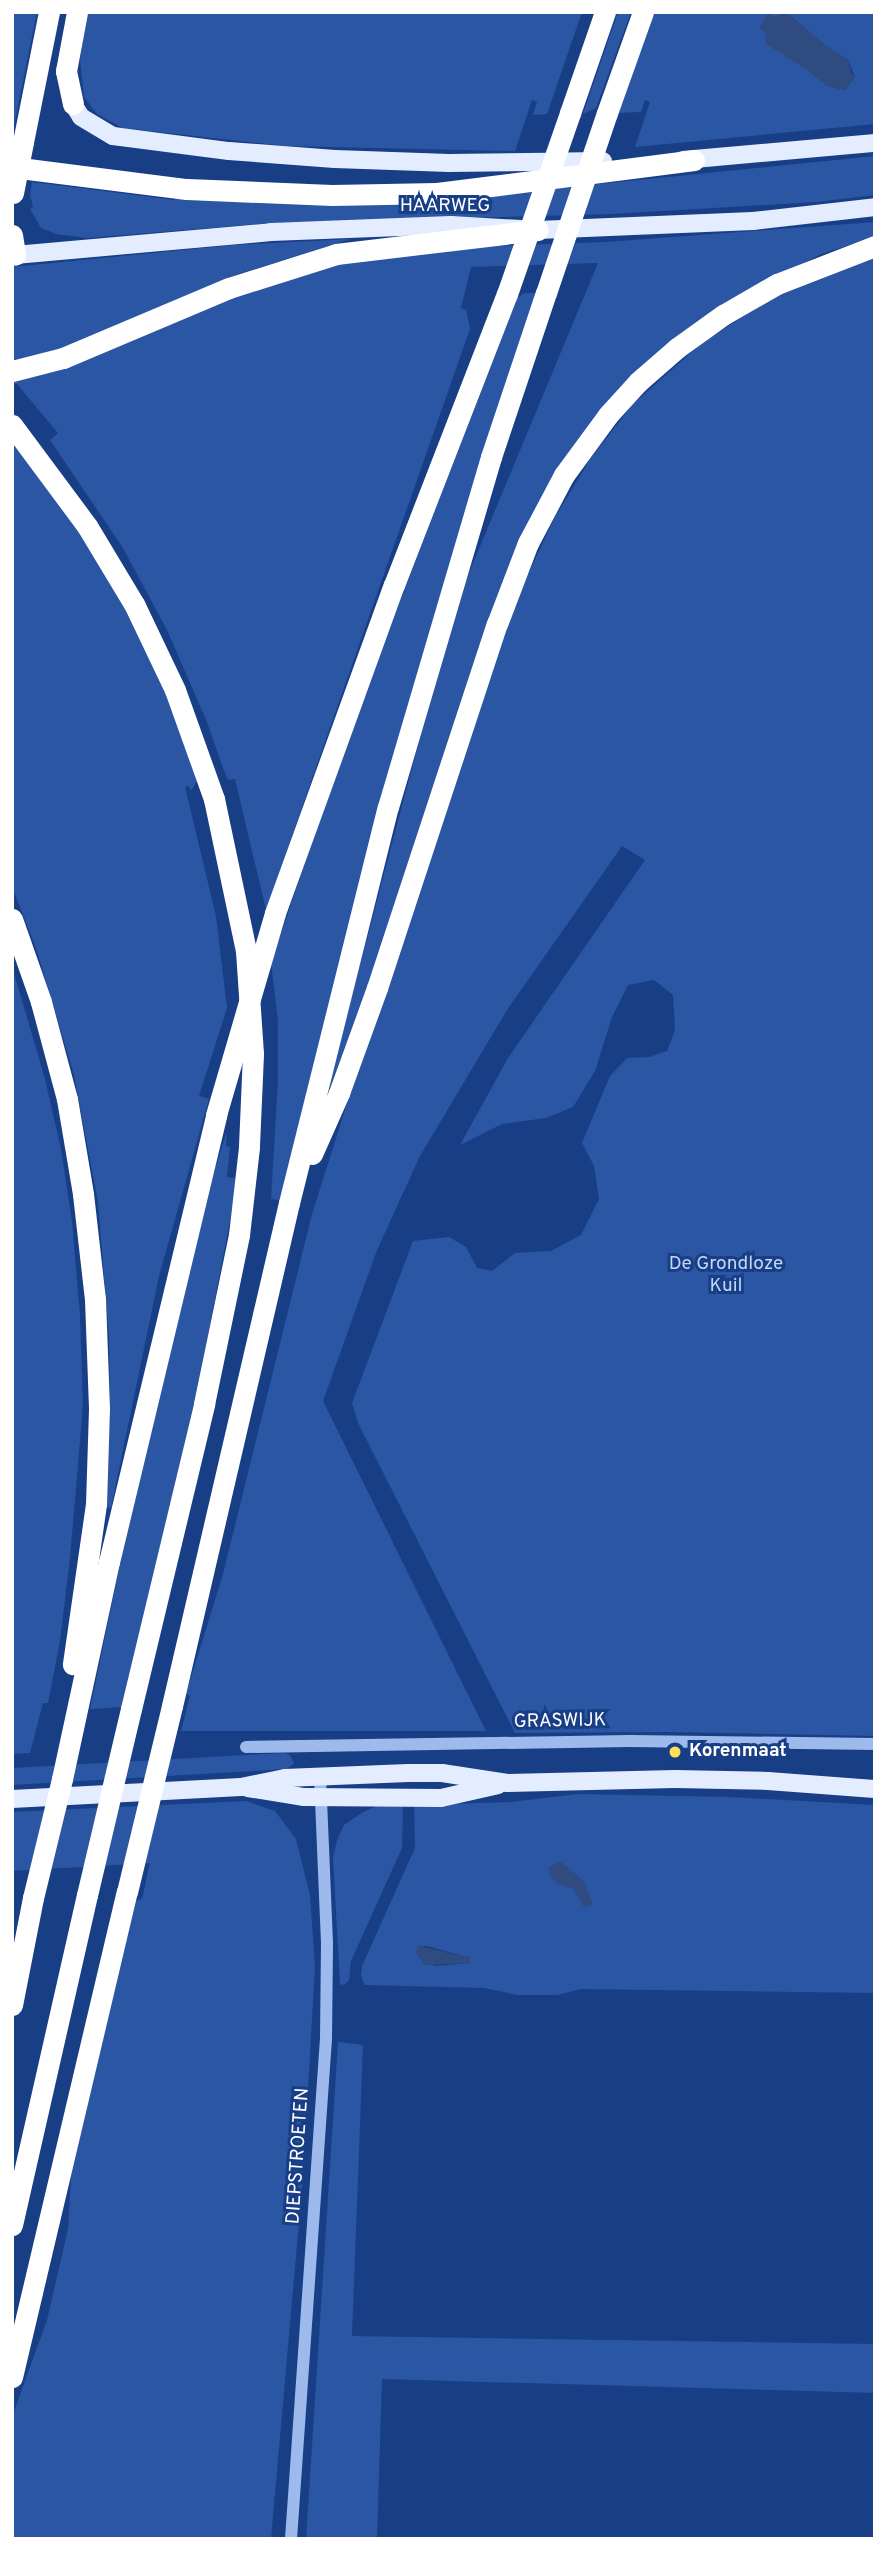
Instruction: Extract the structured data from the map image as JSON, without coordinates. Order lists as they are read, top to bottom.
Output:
{
  "streets": {
    "main road": ["HAARWEG"],
    "street": ["GRASWIJK", "DIEPSTROETEN"]
  },
  "parks": ["De Grondloze Kuil"],
  "places": ["Korenmaat"]
}
